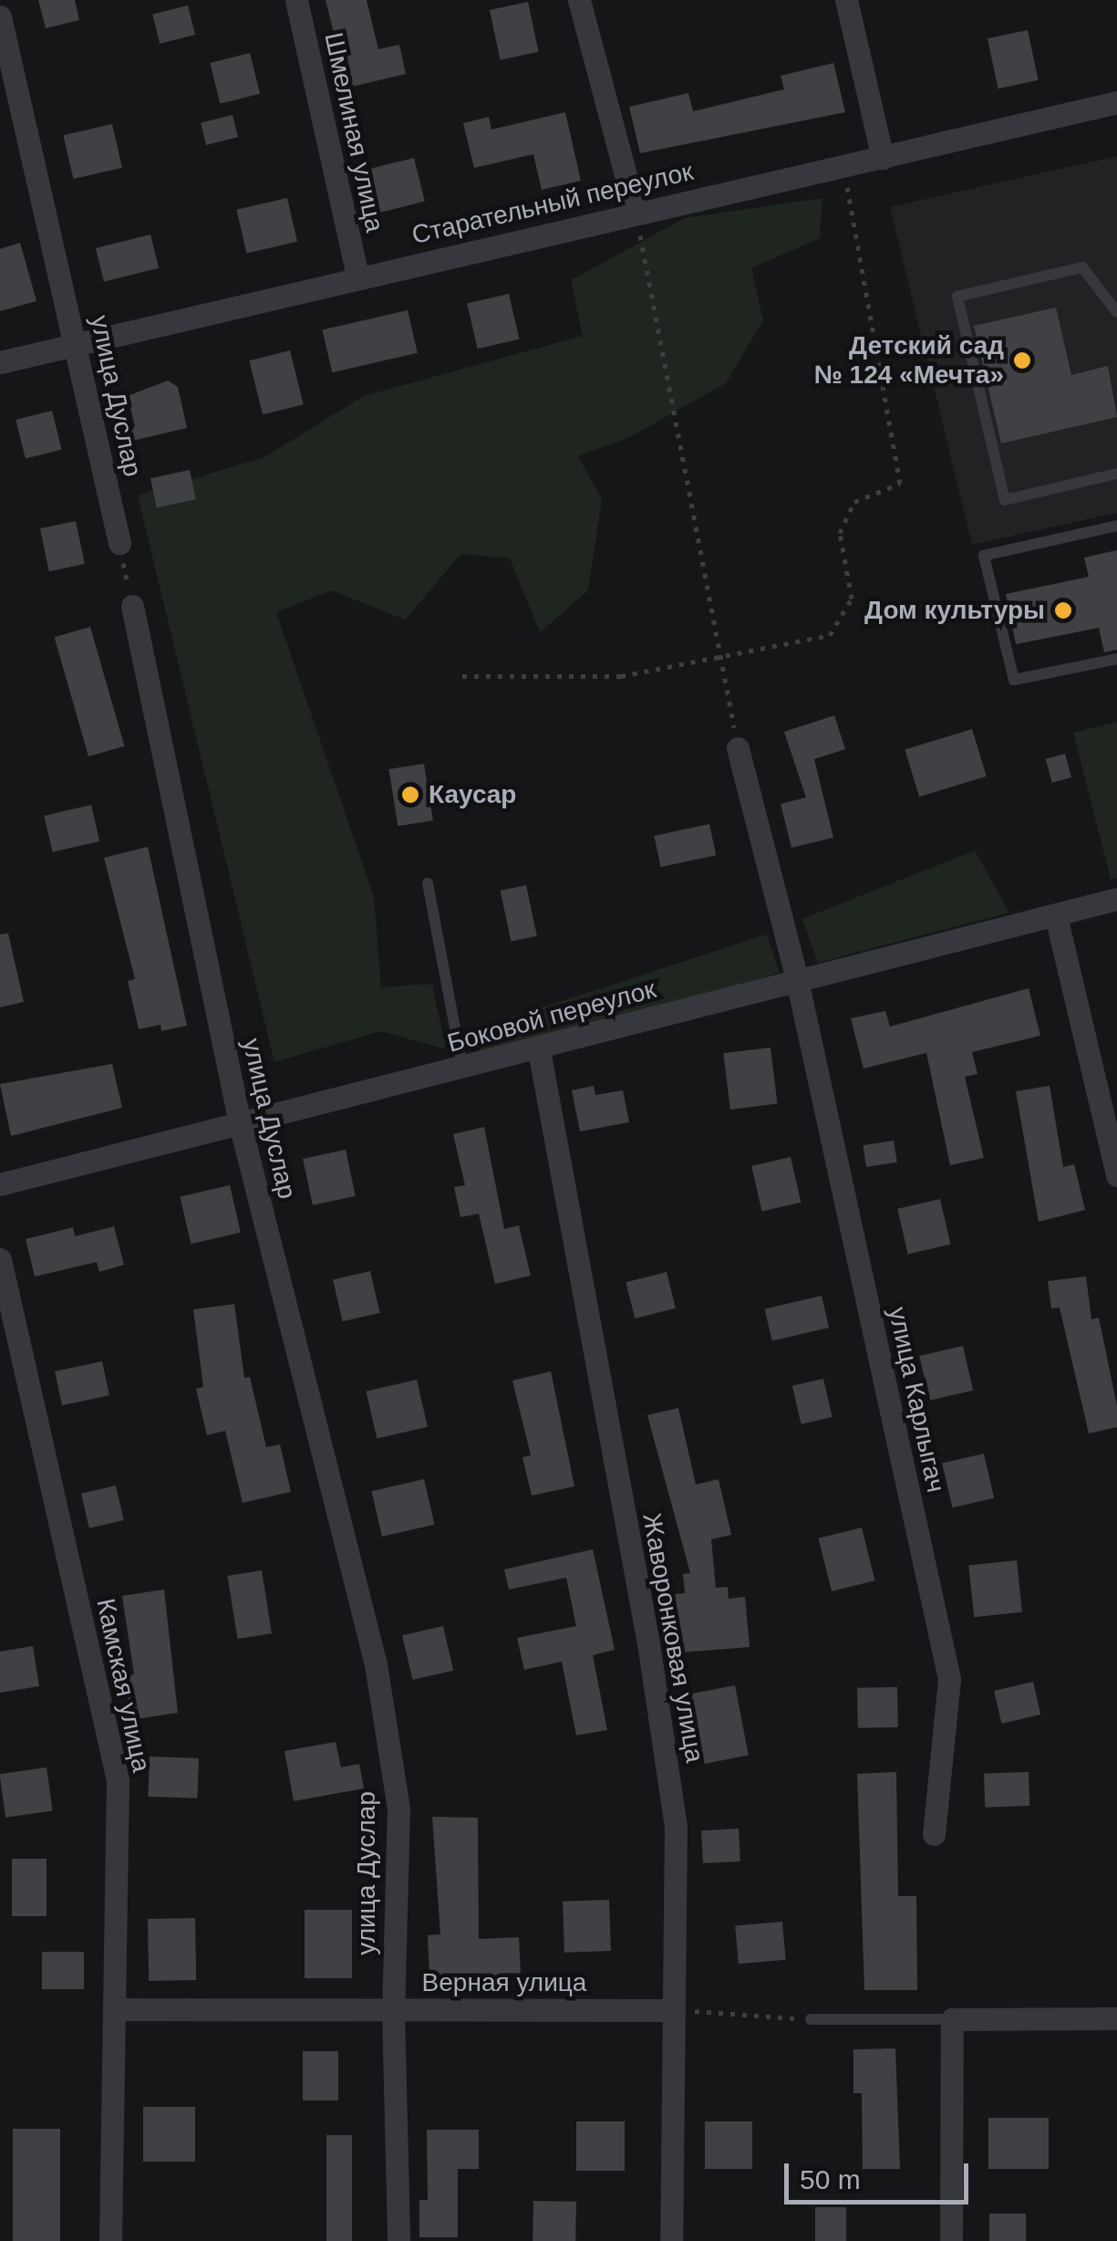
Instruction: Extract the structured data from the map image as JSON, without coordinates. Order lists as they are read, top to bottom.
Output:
{
  "streets": {
    "street": [
      "Шмелиная улица",
      "Старательный переулок",
      "улица Дуслар",
      "Боковой переулок",
      "улица Карлыгач",
      "Жаворонковая улица",
      "Камская улица",
      "Верная улица"
    ]
  },
  "crossings": [
    ["Шмелиная улица", "Старательный переулок"],
    ["Старательный переулок", "улица Дуслар"],
    ["улица Дуслар", "Боковой переулок"],
    ["улица Дуслар", "Верная улица"],
    ["Боковой переулок", "улица Карлыгач"],
    ["Боковой переулок", "Жаворонковая улица"],
    ["Жаворонковая улица", "Верная улица"],
    ["Камская улица", "Верная улица"]
  ],
  "places": ["Детский сад № 124 «Мечта»", "Дом культуры", "Каусар"],
  "scale_bar": "50 m"
}
